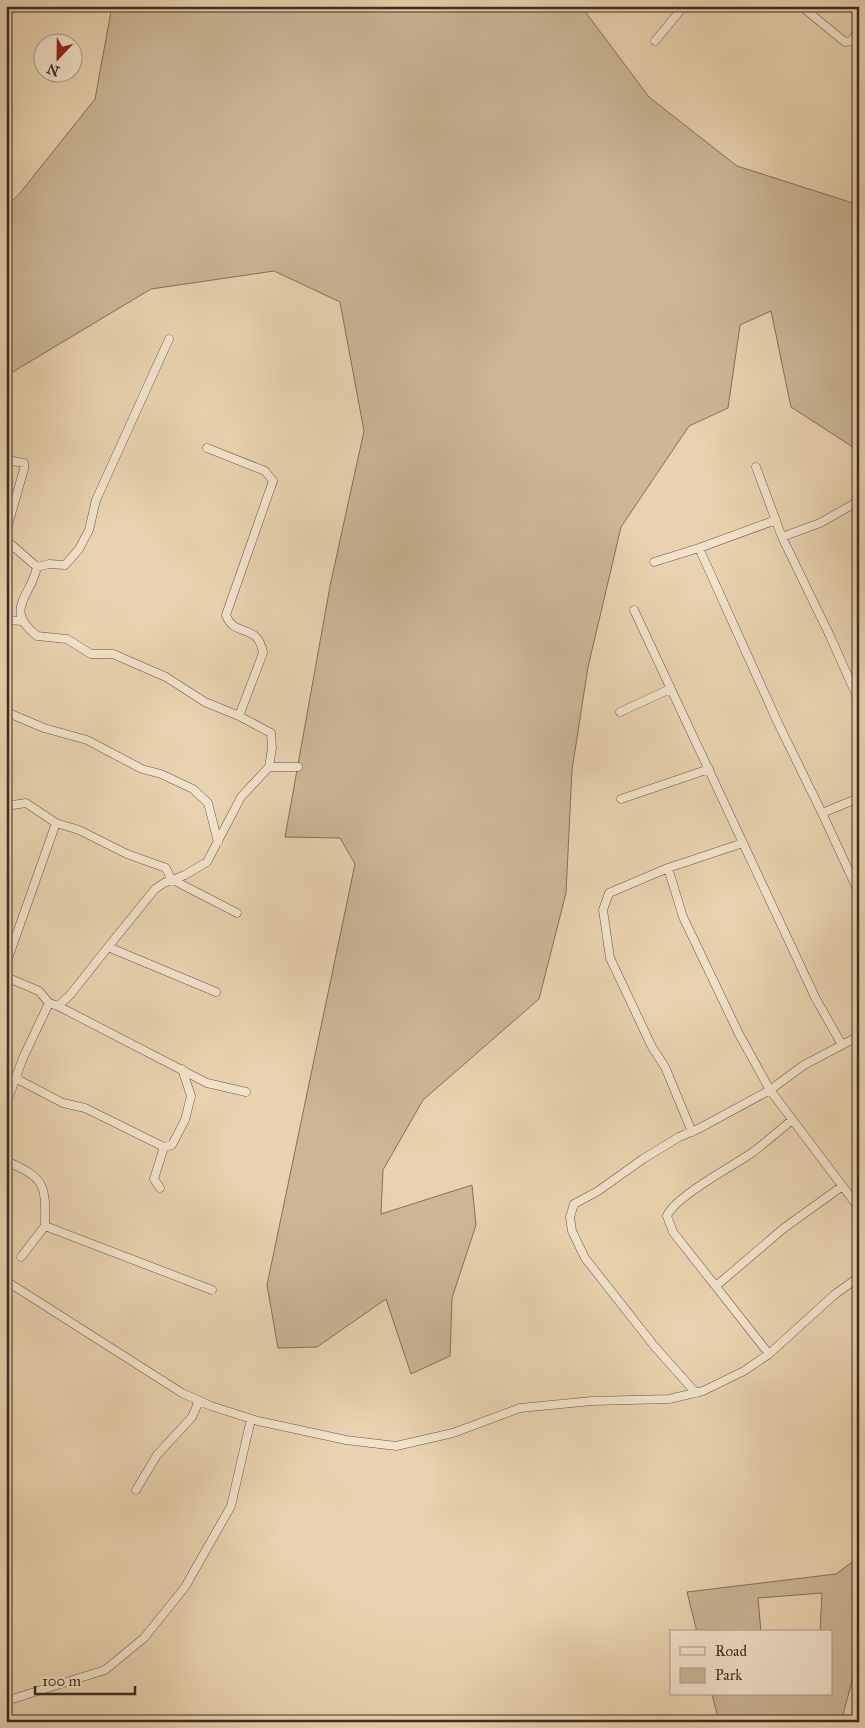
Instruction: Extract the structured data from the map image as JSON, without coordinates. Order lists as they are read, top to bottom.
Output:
{
  "legend": ["Road", "Park"],
  "scale_bar": "100 m",
  "north": "bottom"
}
